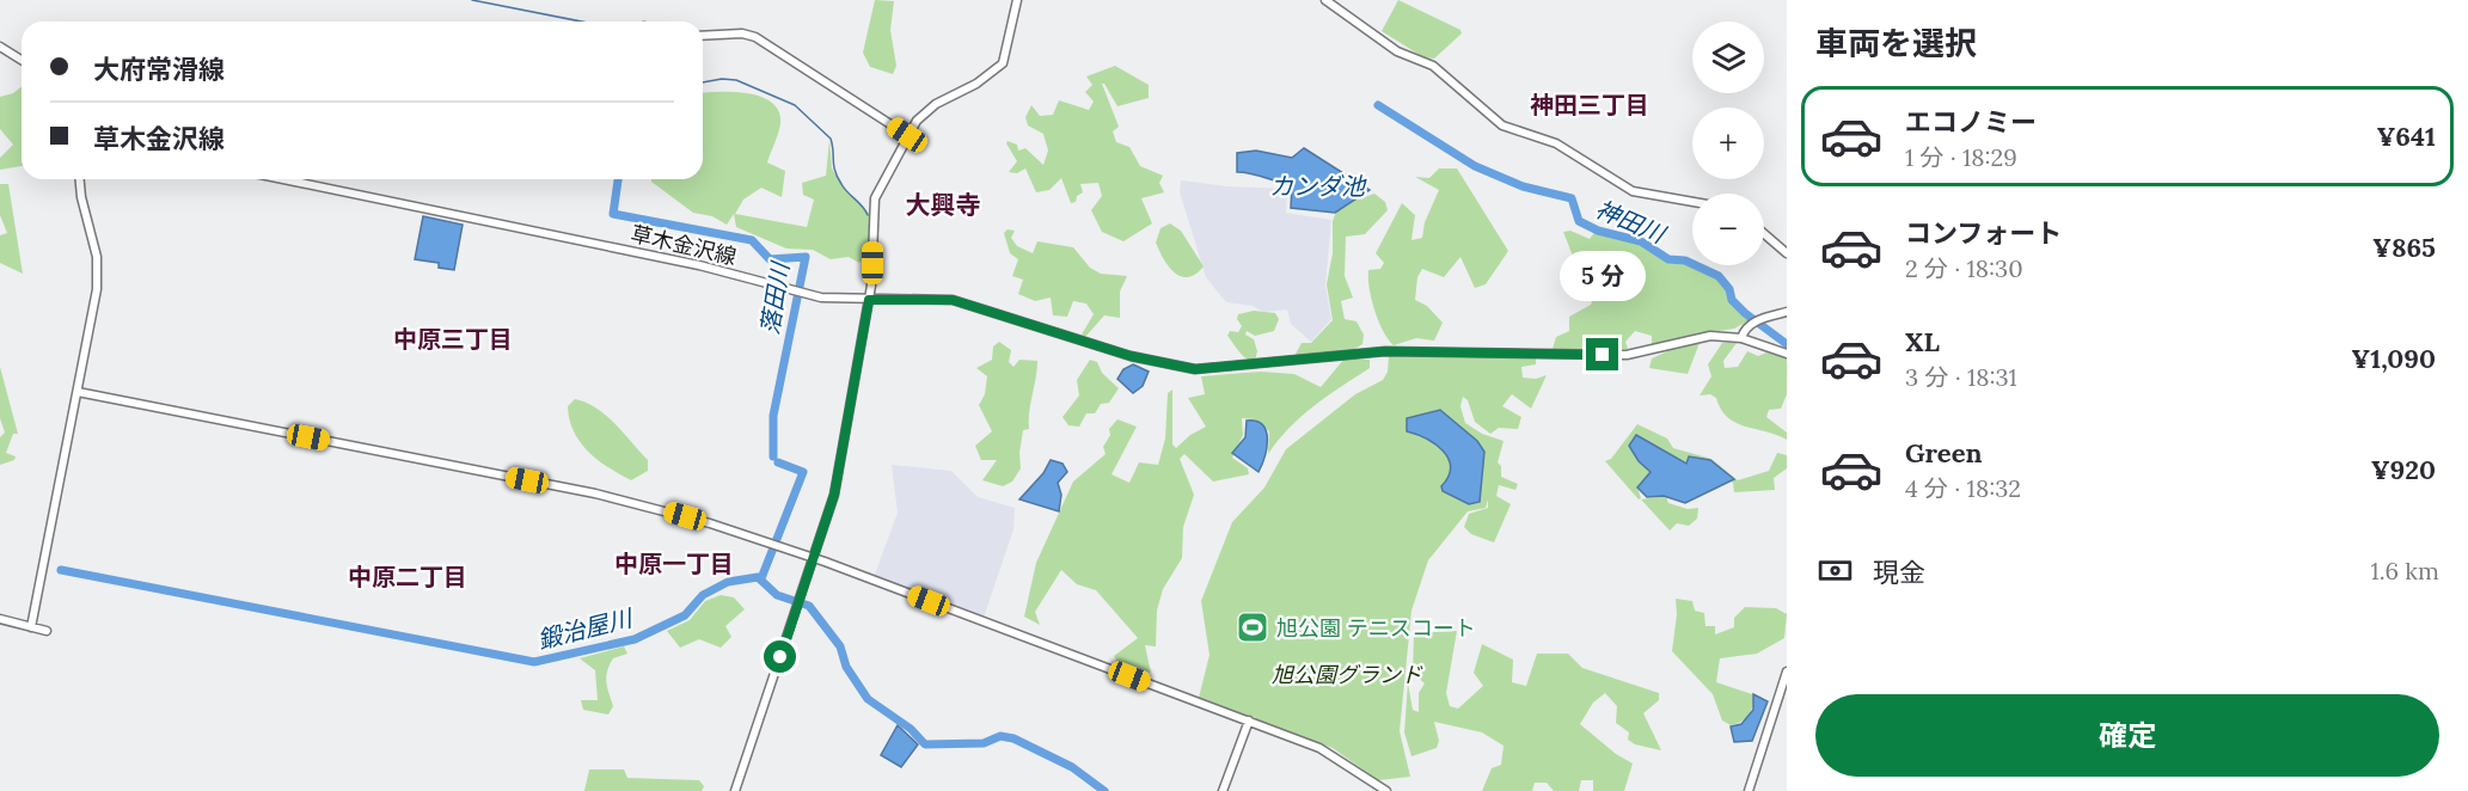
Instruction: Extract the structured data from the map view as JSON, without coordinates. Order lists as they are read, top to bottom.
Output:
{
  "streets": {
    "street": ["草木金沢線"]
  },
  "districts": [
    "神田三丁目",
    "大興寺",
    "中原三丁目",
    "中原一丁目",
    "中原二丁目"
  ],
  "water": [
    "カンダ池",
    "神田川",
    "落田川",
    "鍛治屋川"
  ],
  "parks": ["旭公園グランド"],
  "places": {
    "sports": ["旭公園 テニスコート"]
  },
  "page": {
    "heading": "車両を選択",
    "map_buttons": ["+", "−"],
    "banner": ["大府常滑線", "草木金沢線"],
    "list": [
      {
        "name": "エコノミー",
        "note": "1 分 · 18:29",
        "value": "¥641"
      },
      {
        "name": "コンフォート",
        "note": "2 分 · 18:30",
        "value": "¥865"
      },
      {
        "name": "XL",
        "note": "3 分 · 18:31",
        "value": "¥1,090"
      },
      {
        "name": "Green",
        "note": "4 分 · 18:32",
        "value": "¥920"
      }
    ],
    "bubble": "5 分",
    "pay": ["現金", "1.6 km"],
    "buttons": "確定"
  }
}
